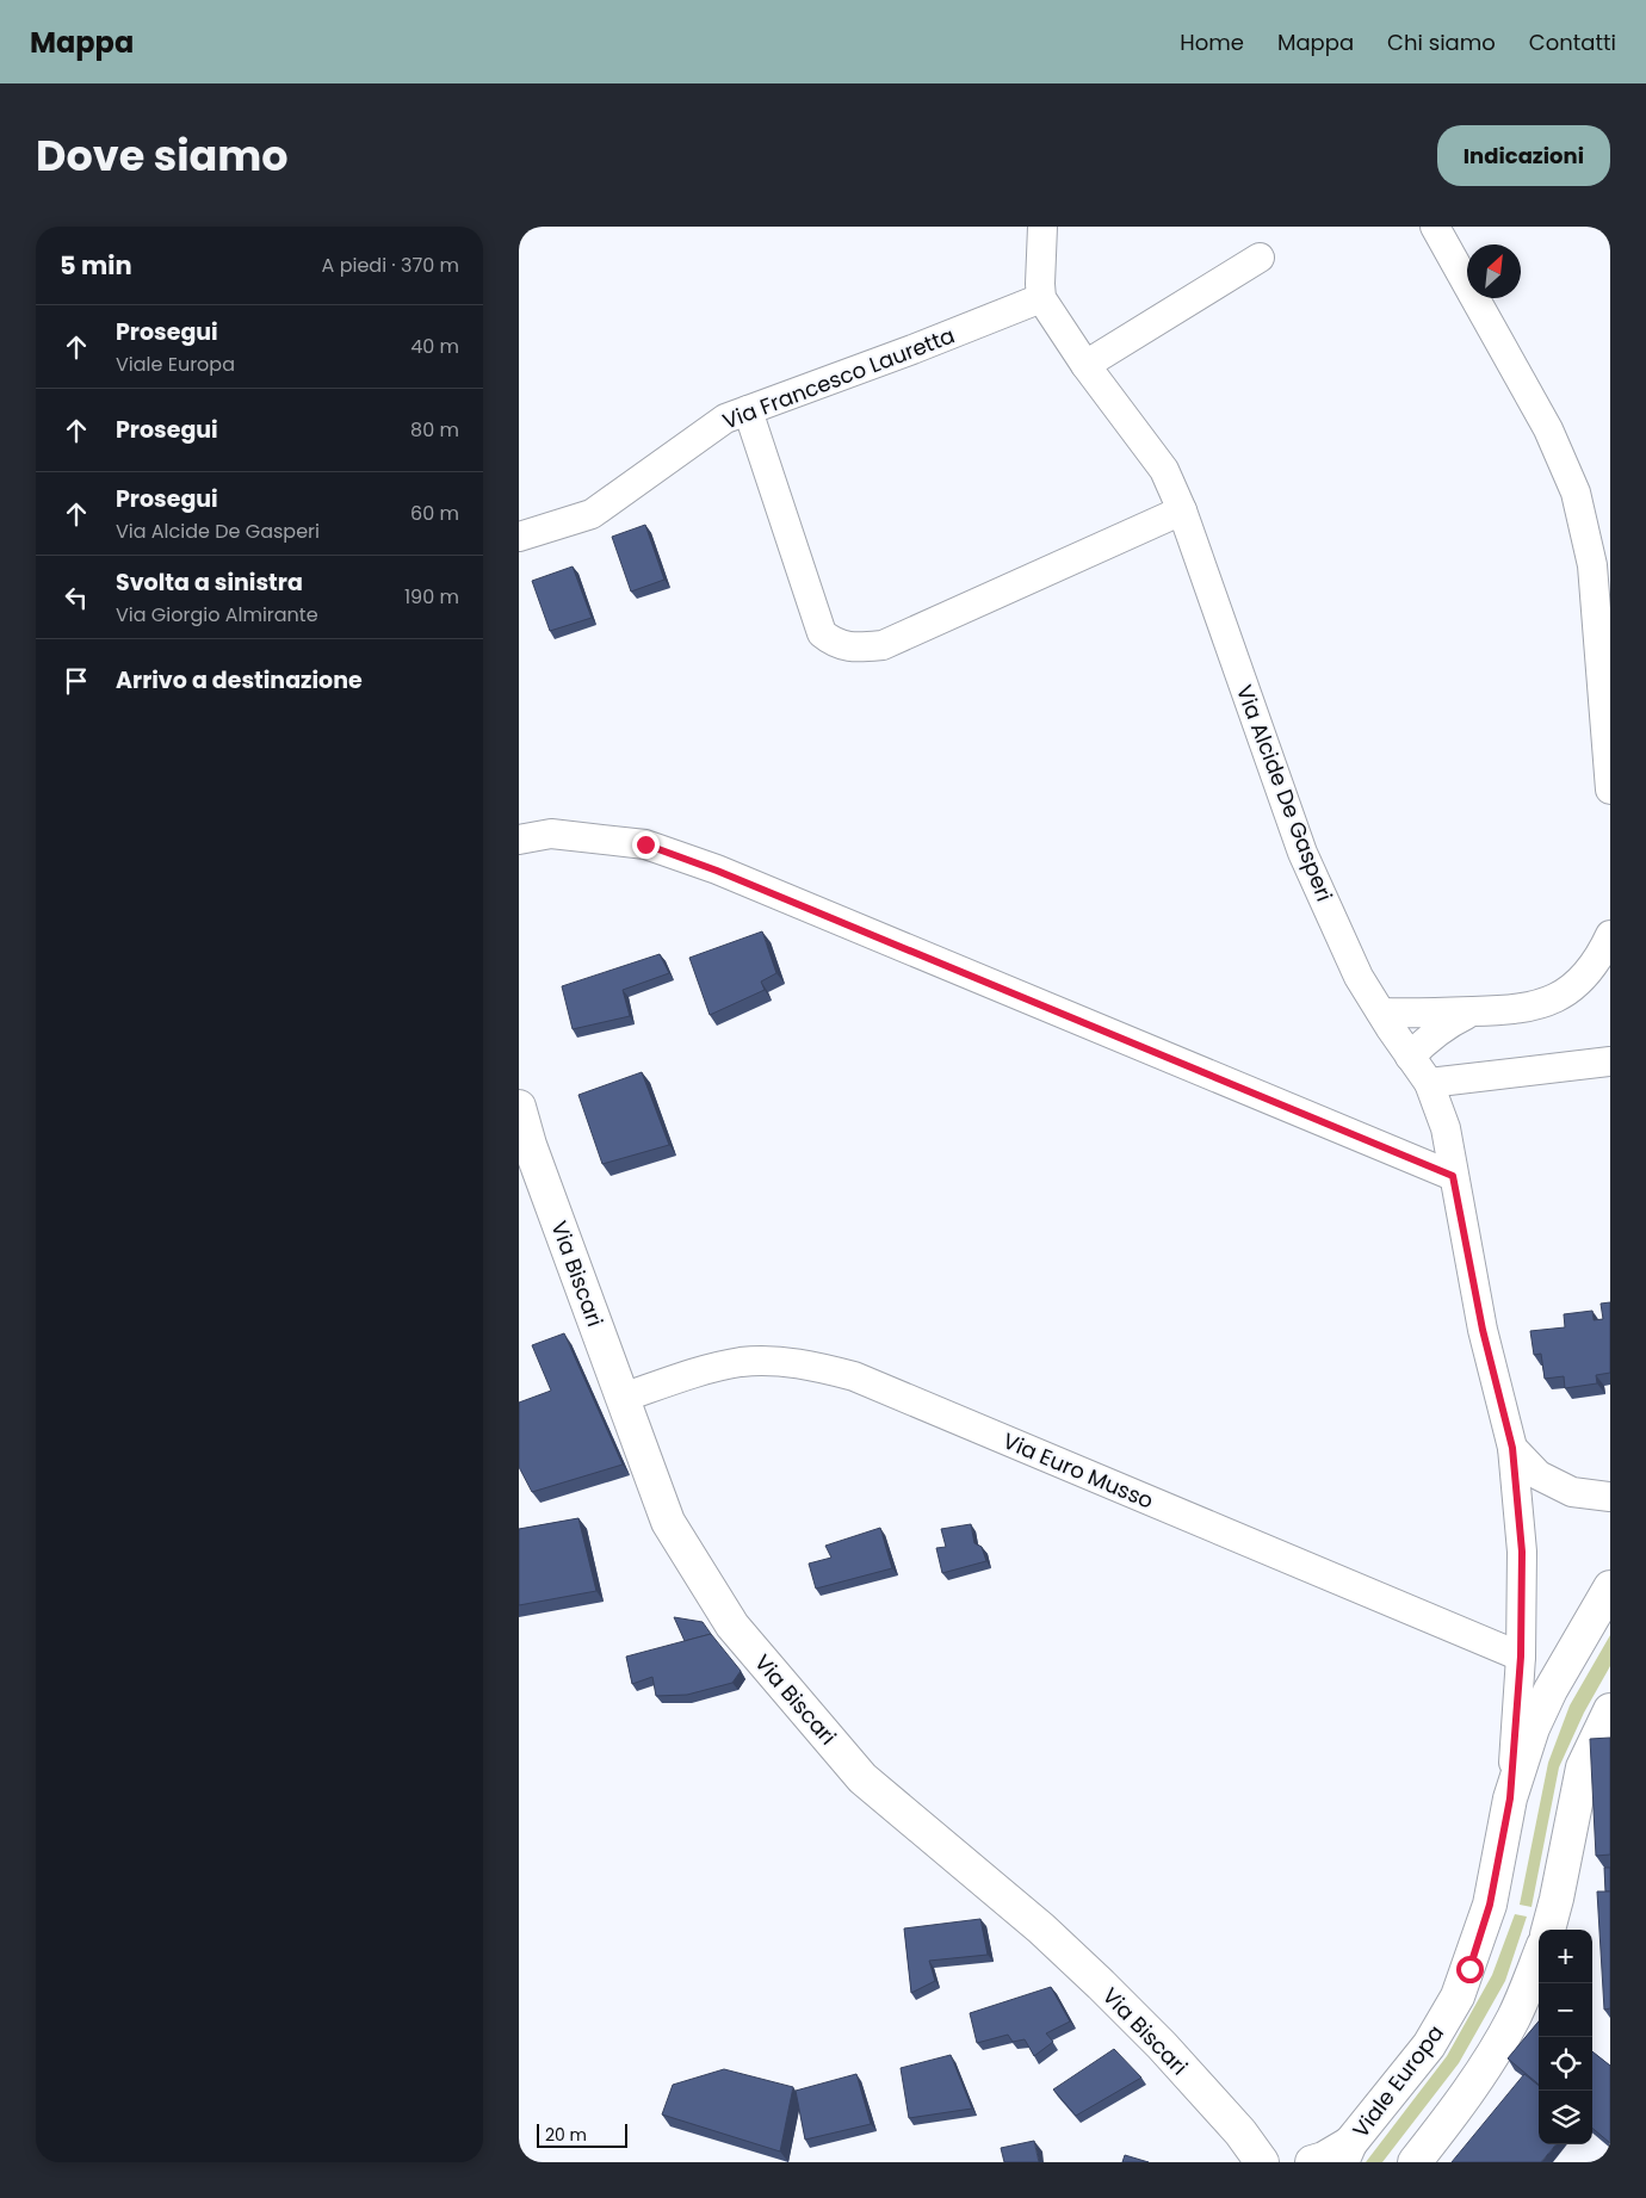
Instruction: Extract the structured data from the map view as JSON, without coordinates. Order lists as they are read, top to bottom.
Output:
{
  "streets": {
    "street": [
      "Via Francesco Lauretta",
      "Via Alcide De Gasperi",
      "Via Biscari",
      "Via Euro Musso",
      "Viale Europa"
    ]
  },
  "crossings": [
    ["Via Francesco Lauretta", "Via Alcide De Gasperi"],
    ["Via Alcide De Gasperi", "Via Euro Musso"],
    ["Via Alcide De Gasperi", "Viale Europa"],
    ["Via Biscari", "Via Euro Musso"]
  ],
  "scale_bar": "20 m",
  "north": "top right",
  "page": {
    "header": "Mappa",
    "nav": [
      "Home",
      "Mappa",
      "Chi siamo",
      "Contatti"
    ],
    "title": "Dove siamo",
    "buttons": "Indicazioni",
    "heading": ["5 min", "A piedi · 370 m"],
    "list": [
      ["Prosegui", "Viale Europa", "40 m"],
      ["Prosegui", "80 m"],
      ["Prosegui", "Via Alcide De Gasperi", "60 m"],
      ["Svolta a sinistra", "Via Giorgio Almirante", "190 m"],
      "Arrivo a destinazione"
    ],
    "map_buttons": ["+", "−"],
    "scale": "20 m"
  }
}
